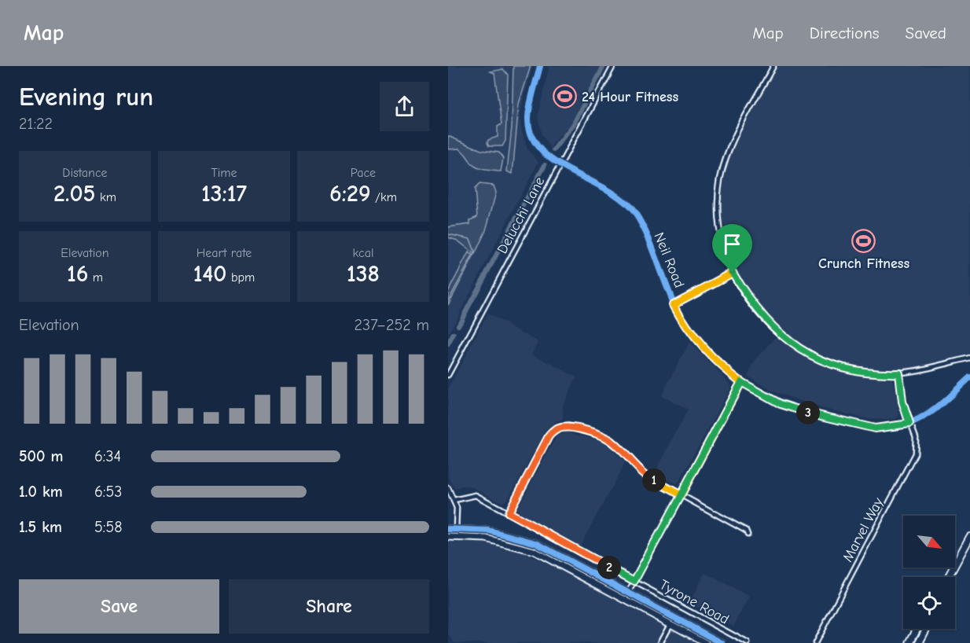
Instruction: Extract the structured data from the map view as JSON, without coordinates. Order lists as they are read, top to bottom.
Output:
{
  "streets": {
    "street": [
      "Delucchi Lane",
      "Neil Road",
      "Marvel Way",
      "Tyrone Road"
    ]
  },
  "crossings": [
    ["Delucchi Lane", "Neil Road"],
    ["Neil Road", "Marvel Way"]
  ],
  "places": {
    "sports": ["24 Hour Fitness", "Crunch Fitness"]
  },
  "north": "bottom right",
  "page": {
    "header": "Map",
    "nav": ["Map", "Directions", "Saved"],
    "heading": ["Evening run", "21:22"],
    "stats": [
      ["Distance", "2.05 km"],
      ["Time", "13:17"],
      ["Pace", "6:29 /km"],
      ["Elevation", "16 m"],
      ["Heart rate", "140 bpm"],
      ["kcal", "138"]
    ],
    "chart": ["Elevation", "237–252 m"],
    "pins": ["3", "1", "2"],
    "list": [
      {
        "name": "500 m",
        "note": "6:34"
      },
      {
        "name": "1.0 km",
        "note": "6:53"
      },
      {
        "name": "1.5 km",
        "note": "5:58"
      }
    ],
    "buttons": ["Save", "Share"]
  }
}
